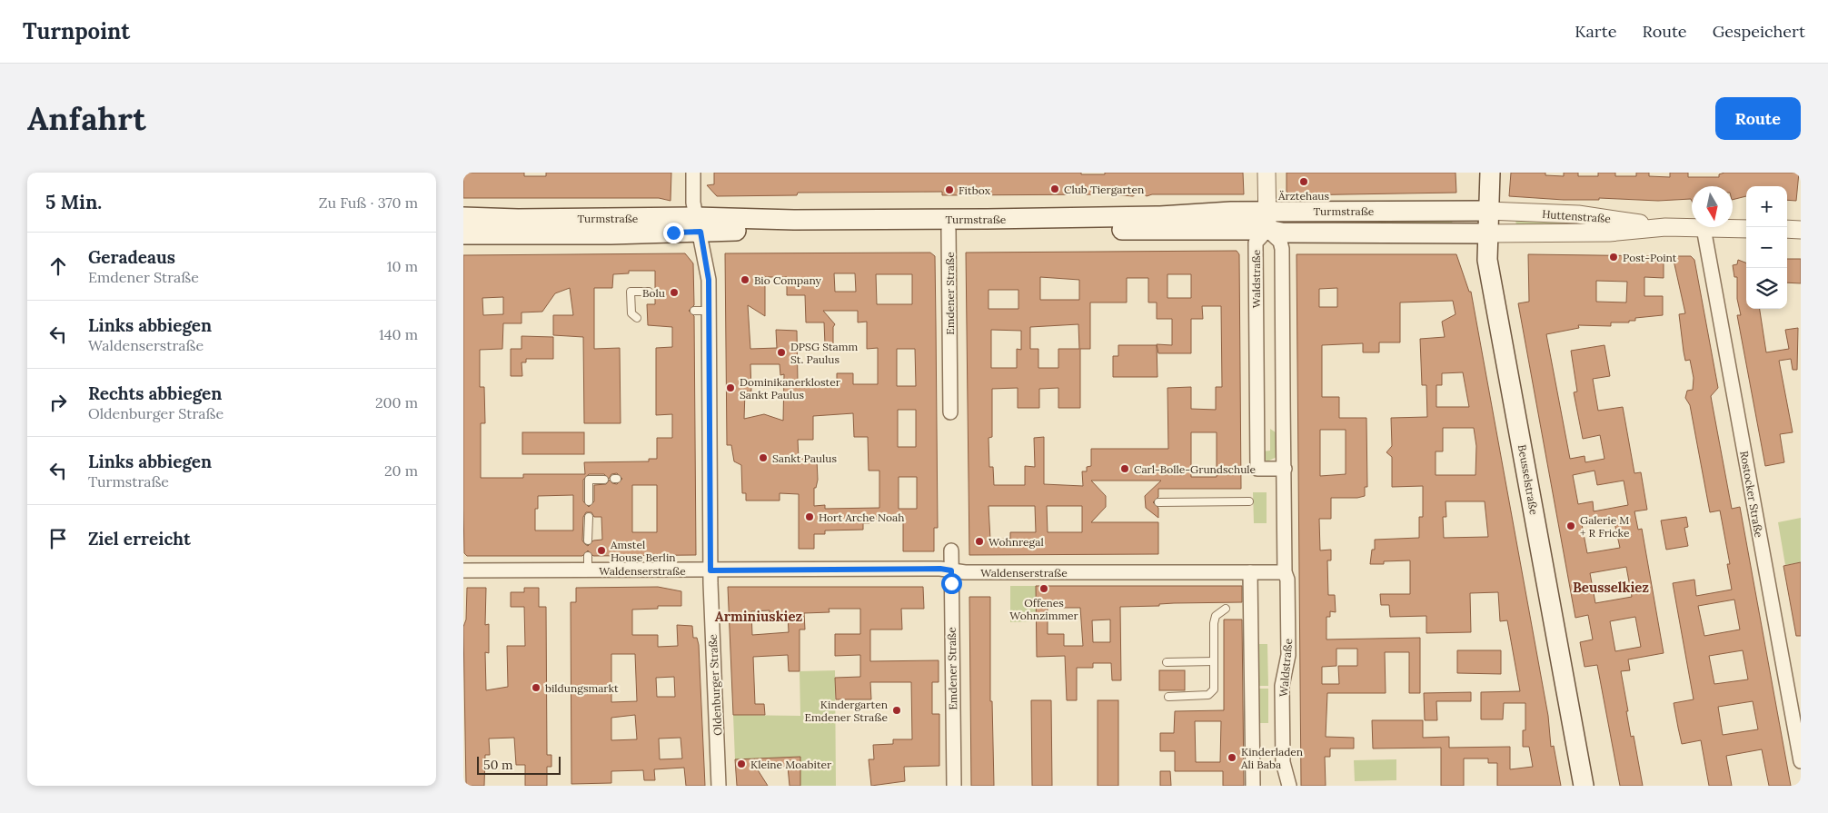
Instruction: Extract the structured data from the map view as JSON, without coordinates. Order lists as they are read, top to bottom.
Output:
{
  "streets": {
    "main road": ["Turmstraße", "Beusselstraße"],
    "street": [
      "Huttenstraße",
      "Waldstraße",
      "Emdener Straße",
      "Rostocker Straße",
      "Waldenserstraße",
      "Oldenburger Straße"
    ]
  },
  "crossings": [
    ["Turmstraße", "Huttenstraße"],
    ["Turmstraße", "Waldstraße"],
    ["Turmstraße", "Emdener Straße"],
    ["Turmstraße", "Beusselstraße"],
    ["Turmstraße", "Oldenburger Straße"],
    ["Huttenstraße", "Beusselstraße"],
    ["Huttenstraße", "Rostocker Straße"],
    ["Waldstraße", "Waldenserstraße"],
    ["Emdener Straße", "Waldenserstraße"],
    ["Waldenserstraße", "Oldenburger Straße"]
  ],
  "districts": ["Beusselkiez", "Arminiuskiez"],
  "places": [
    "Ärztehaus",
    "Club Tiergarten",
    "Fitbox",
    "Post-Point",
    "Bio Company",
    "Bolu",
    "DPSG Stamm St. Paulus",
    "Dominikanerkloster Sankt Paulus",
    "Sankt Paulus",
    "Carl-Bolle-Grundschule",
    "Hort Arche Noah",
    "Galerie M + R Fricke",
    "Wohnregal",
    "Amstel House Berlin",
    "Offenes Wohnzimmer",
    "bildungsmarkt",
    "Kindergarten Emdener Straße",
    "Kinderladen Ali Baba",
    "Kleine Moabiter"
  ],
  "scale_bar": "50 m",
  "north": "bottom",
  "page": {
    "header": "Turnpoint",
    "nav": ["Karte", "Route", "Gespeichert"],
    "buttons": "Route",
    "title": "Anfahrt",
    "heading": ["5 Min.", "Zu Fuß · 370 m"],
    "map_buttons": ["+", "−"],
    "list": [
      ["Geradeaus", "Emdener Straße", "10 m"],
      ["Links abbiegen", "Waldenserstraße", "140 m"],
      ["Rechts abbiegen", "Oldenburger Straße", "200 m"],
      ["Links abbiegen", "Turmstraße", "20 m"],
      "Ziel erreicht"
    ],
    "scale": "50 m"
  }
}
